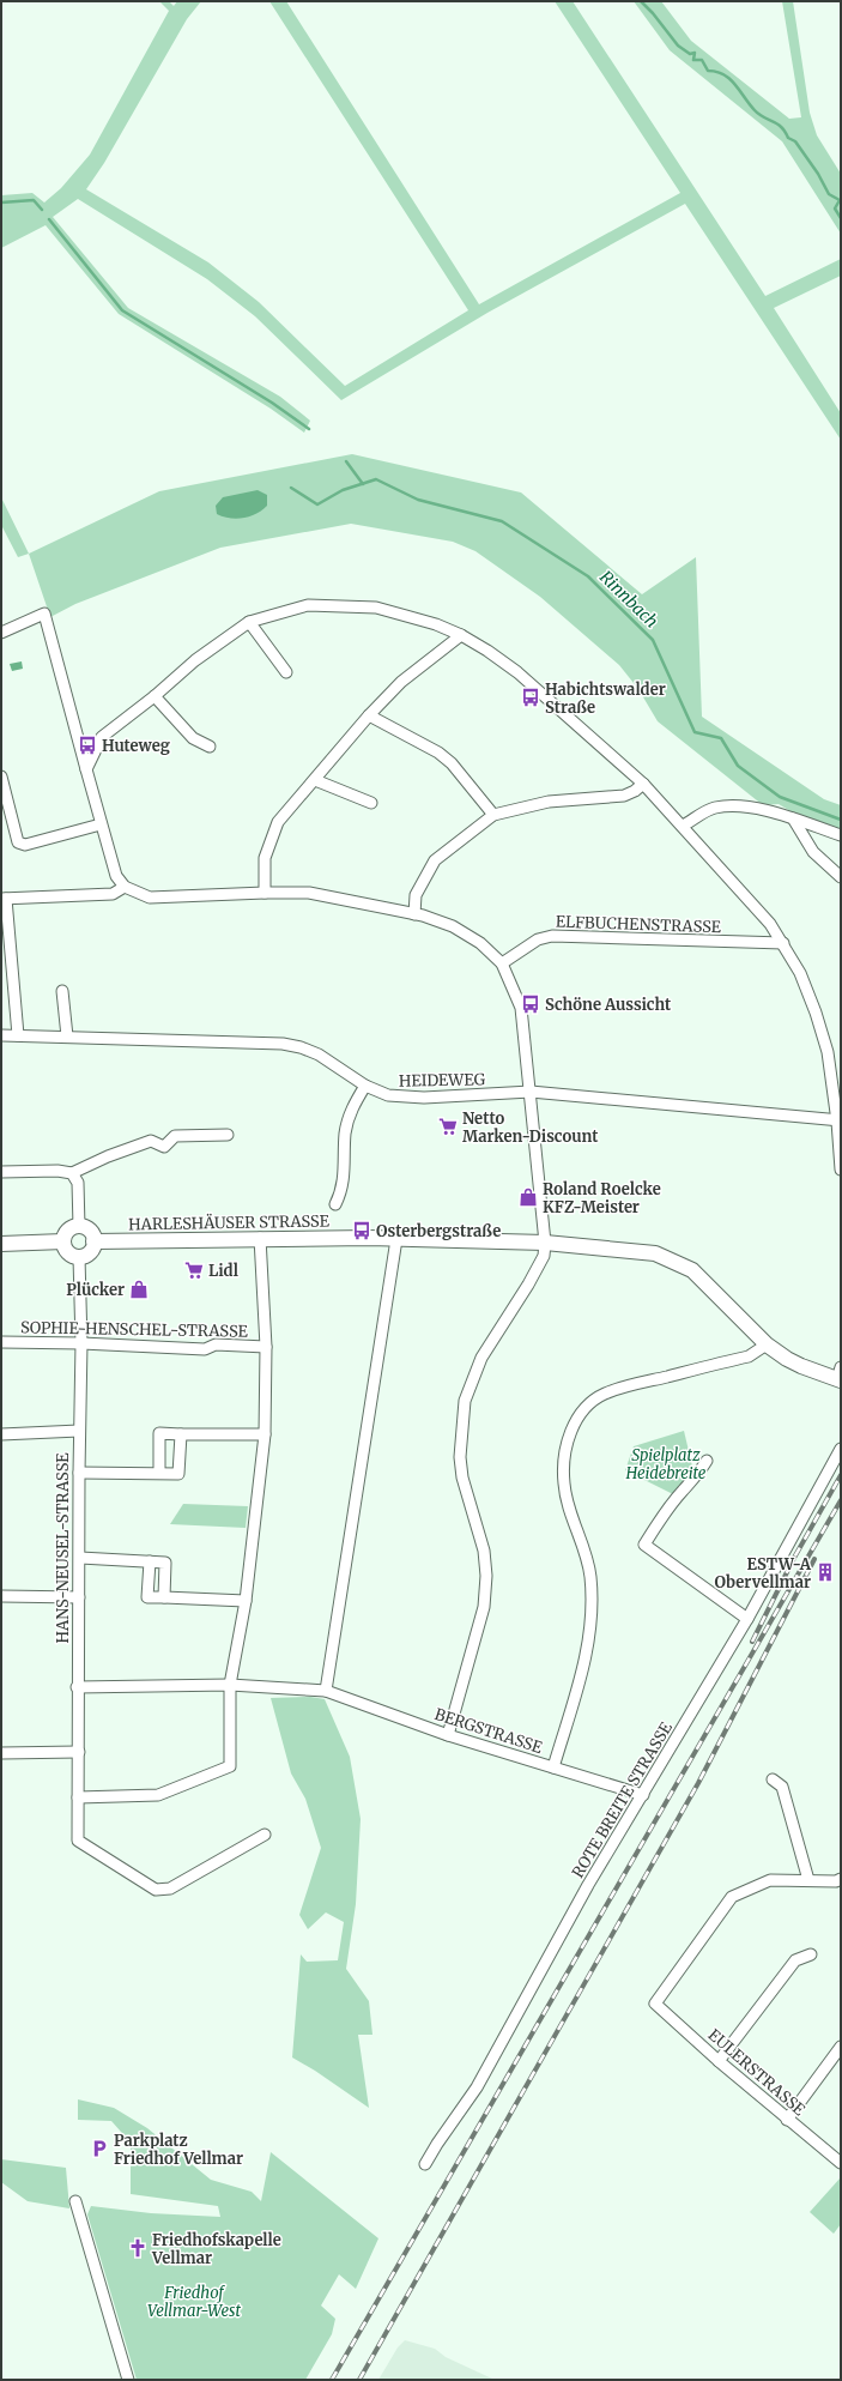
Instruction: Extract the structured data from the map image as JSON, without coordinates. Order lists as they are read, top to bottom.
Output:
{
  "streets": {
    "main road": ["HARLESHÄUSER STRASSE"],
    "street": [
      "ELFBUCHENSTRASSE",
      "HEIDEWEG",
      "SOPHIE-HENSCHEL-STRASSE",
      "HANS-NEUSEL-STRASSE",
      "BERGSTRASSE",
      "ROTE BREITE STRASSE",
      "EULERSTRASSE"
    ]
  },
  "crossings": [
    ["HARLESHÄUSER STRASSE", "HANS-NEUSEL-STRASSE"],
    ["SOPHIE-HENSCHEL-STRASSE", "HANS-NEUSEL-STRASSE"],
    ["HANS-NEUSEL-STRASSE", "BERGSTRASSE"],
    ["BERGSTRASSE", "ROTE BREITE STRASSE"]
  ],
  "water": ["Rinnbach"],
  "parks": ["Spielplatz Heidebreite", "Friedhof Vellmar-West"],
  "places": {
    "bus stop": [
      "Habichtswalder Straße",
      "Huteweg",
      "Schöne Aussicht",
      "Osterbergstraße"
    ],
    "supermarket": ["Netto Marken-Discount", "Lidl"],
    "shop": ["Roland Roelcke KFZ-Meister", "Plücker"],
    "building": ["ESTW-A Obervellmar"],
    "parking": ["Parkplatz Friedhof Vellmar"],
    "church": ["Friedhofskapelle Vellmar"]
  }
}
